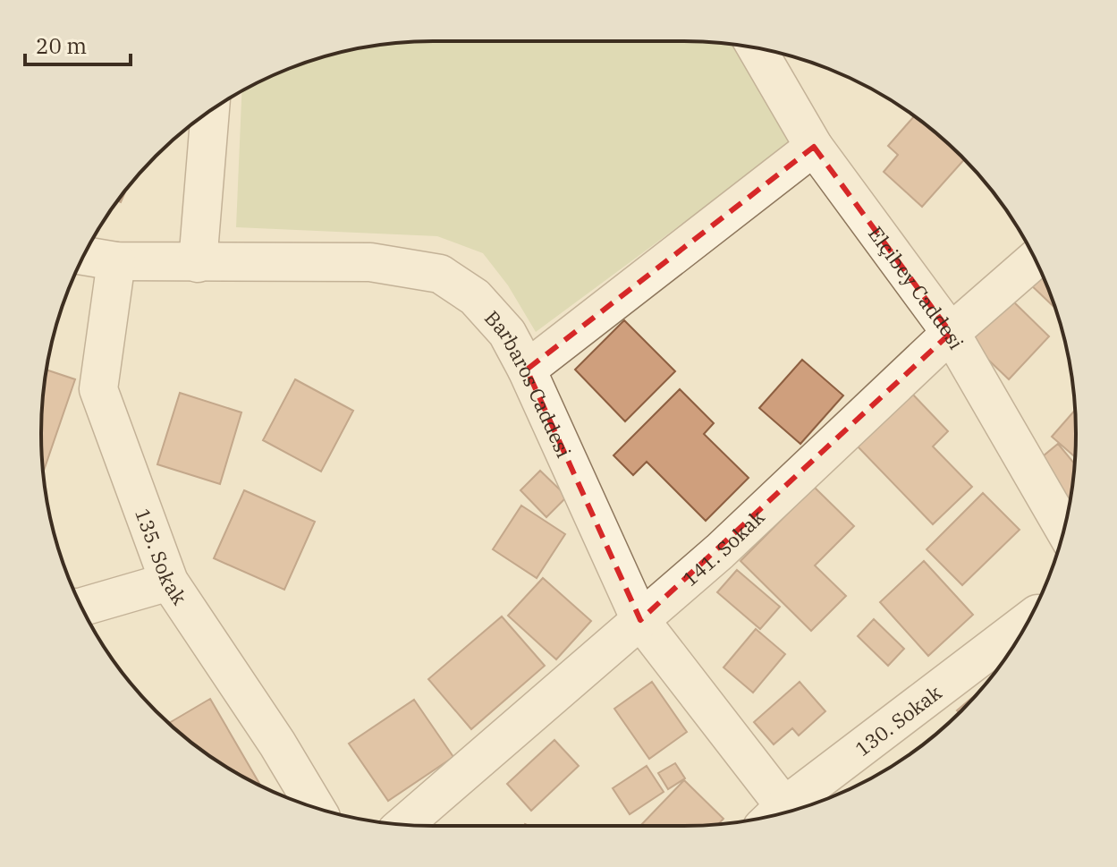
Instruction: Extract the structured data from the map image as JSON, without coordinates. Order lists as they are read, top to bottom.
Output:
{
  "streets": {
    "street": [
      "Elçibey Caddesi",
      "Barbaros Caddesi",
      "141. Sokak",
      "135. Sokak",
      "130. Sokak"
    ]
  },
  "crossings": [
    ["Elçibey Caddesi", "141. Sokak"],
    ["Barbaros Caddesi", "141. Sokak"],
    ["Barbaros Caddesi", "135. Sokak"]
  ],
  "scale_bar": "20 m"
}
